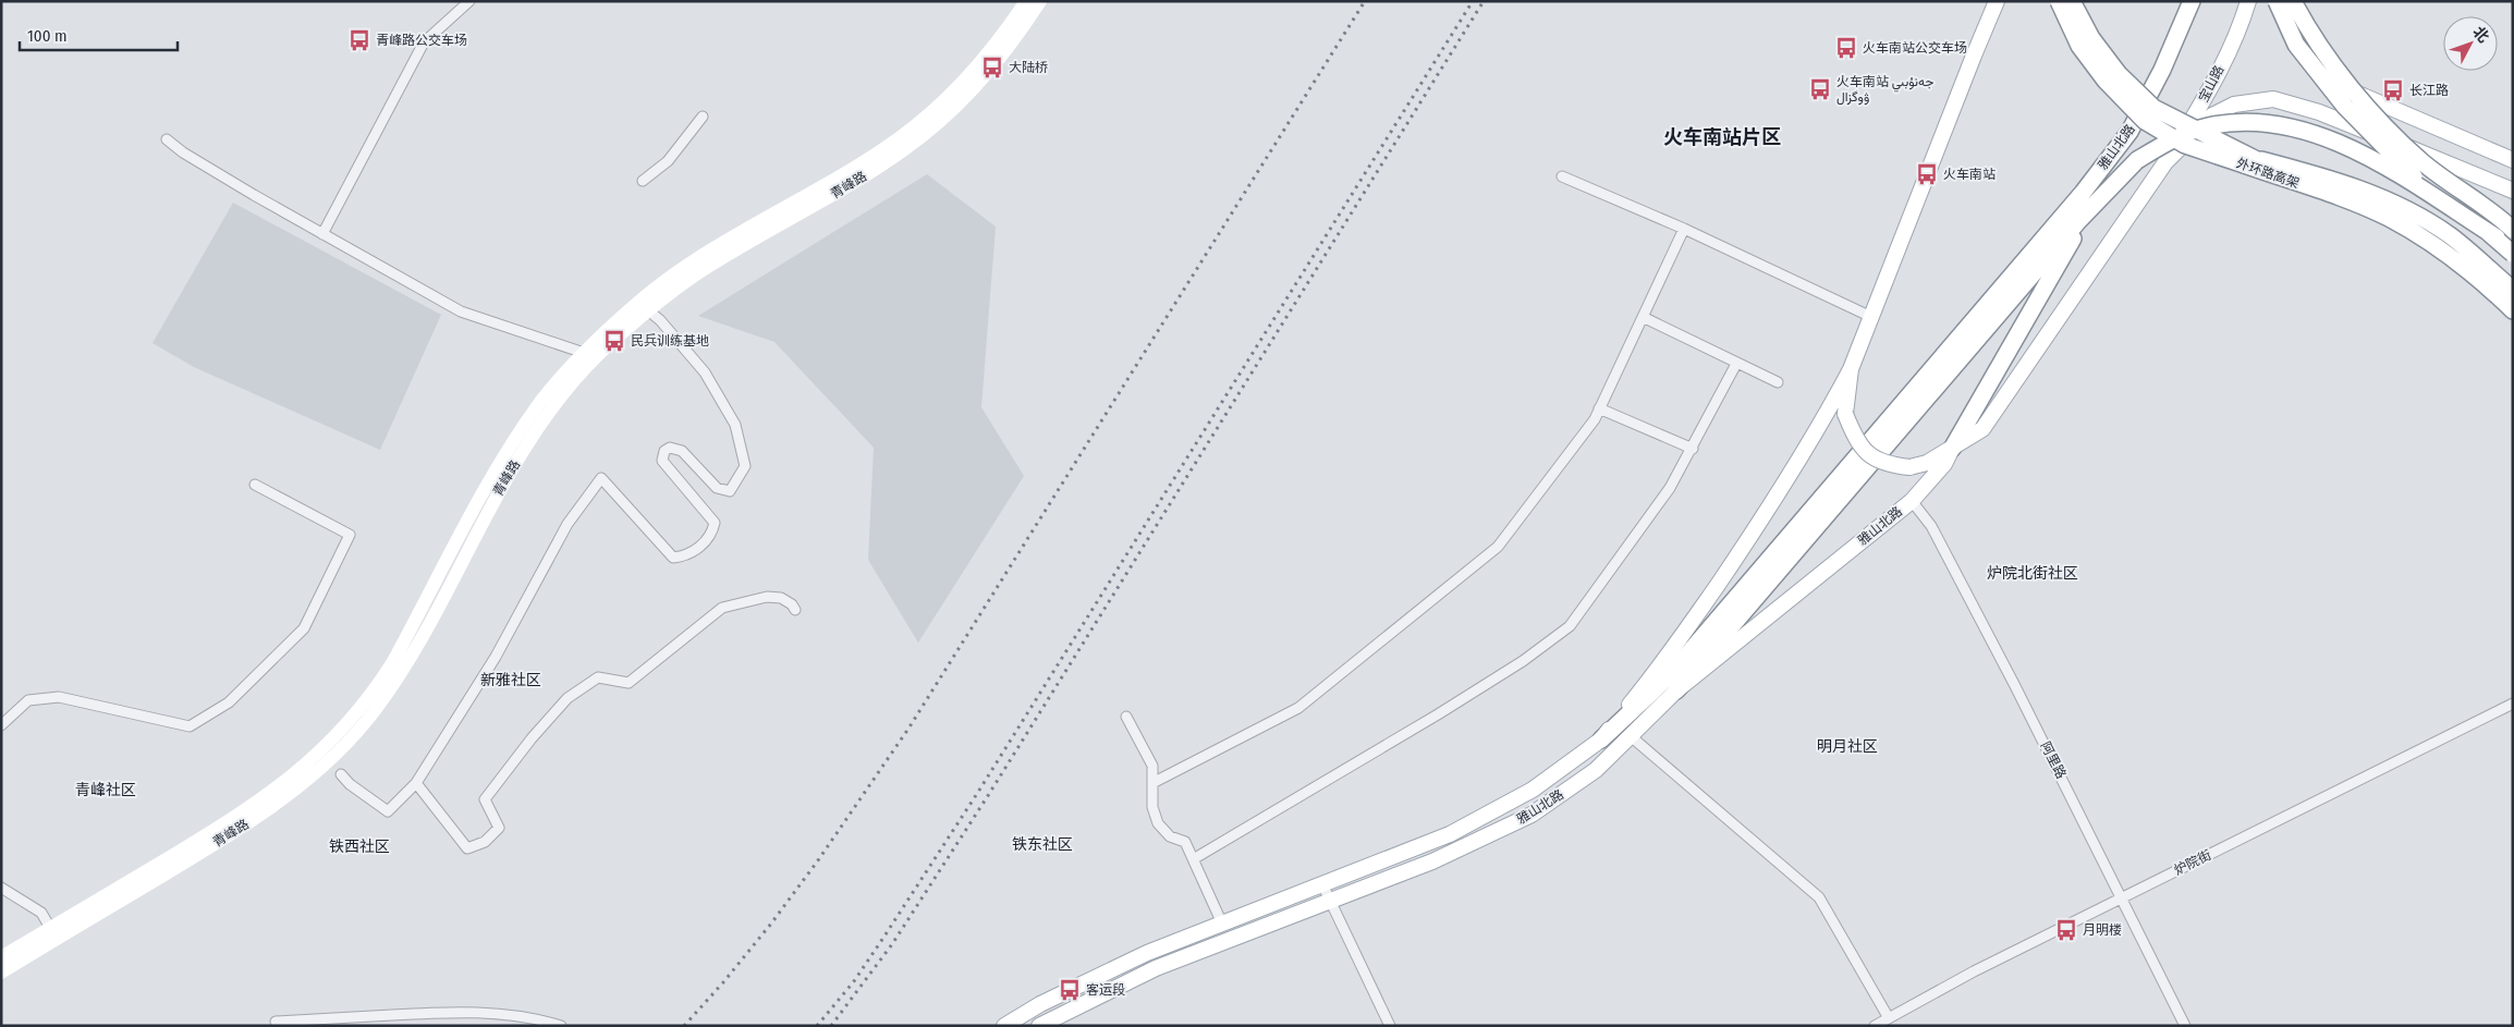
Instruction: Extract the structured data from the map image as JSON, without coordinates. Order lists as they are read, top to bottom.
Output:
{
  "streets": {
    "highway": ["雅山北路", "外环路高架"],
    "main road": ["宝山路", "青峰路"],
    "street": ["阿里路", "炉院街"]
  },
  "crossings": [
    ["雅山北路", "阿里路"],
    ["阿里路", "炉院街"]
  ],
  "districts": [
    "火车南站片区",
    "炉院北街社区",
    "新雅社区",
    "明月社区",
    "青峰社区",
    "铁东社区",
    "铁西社区"
  ],
  "places": {
    "bus stop": [
      "青峰路公交车场",
      "火车南站公交车场",
      "大陆桥",
      "火车南站 جەنۇبىي ۋوگزال",
      "长江路",
      "火车南站",
      "民兵训练基地",
      "月明楼",
      "客运段"
    ]
  },
  "scale_bar": "100 m",
  "north": "top right"
}
